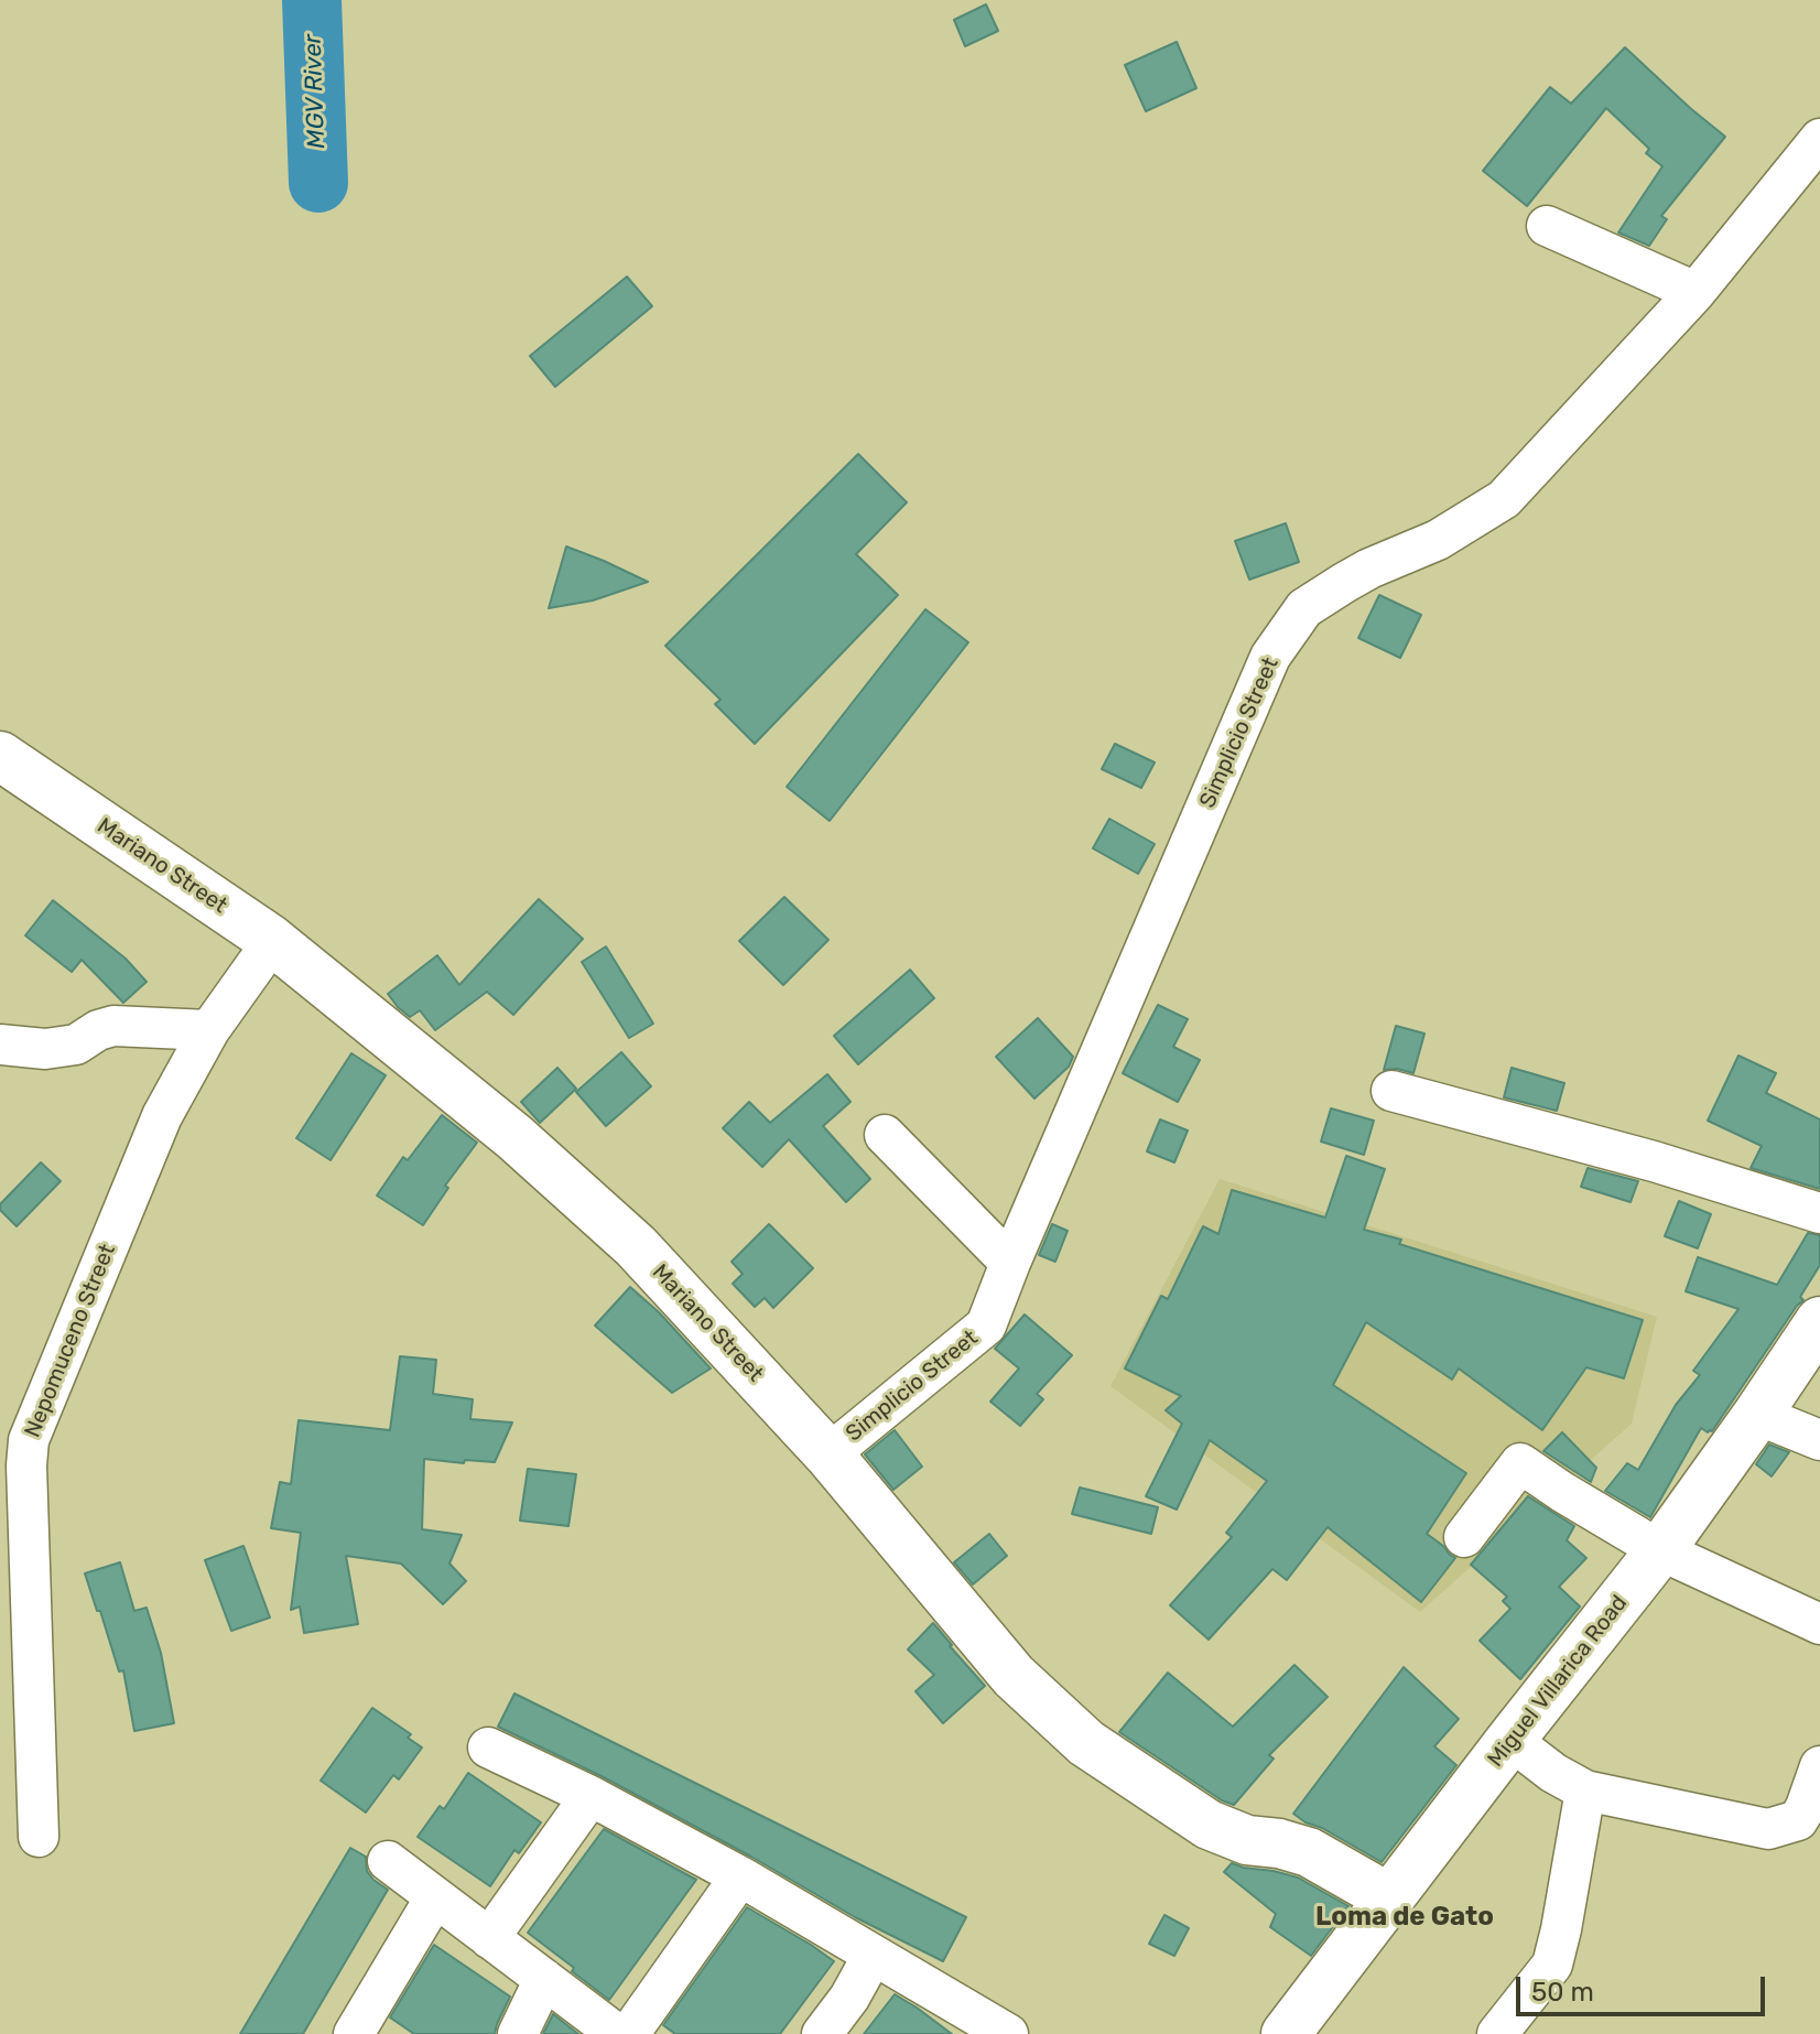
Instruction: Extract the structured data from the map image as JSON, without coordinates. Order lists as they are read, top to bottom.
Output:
{
  "streets": {
    "main road": ["Mariano Street", "Miguel Villarica Road"],
    "street": ["Simplicio Street", "Nepomuceno Street"]
  },
  "crossings": [
    ["Simplicio Street", "Mariano Street"],
    ["Mariano Street", "Nepomuceno Street"],
    ["Mariano Street", "Miguel Villarica Road"]
  ],
  "districts": ["Loma de Gato"],
  "water": ["MGV River"],
  "scale_bar": "50 m"
}
